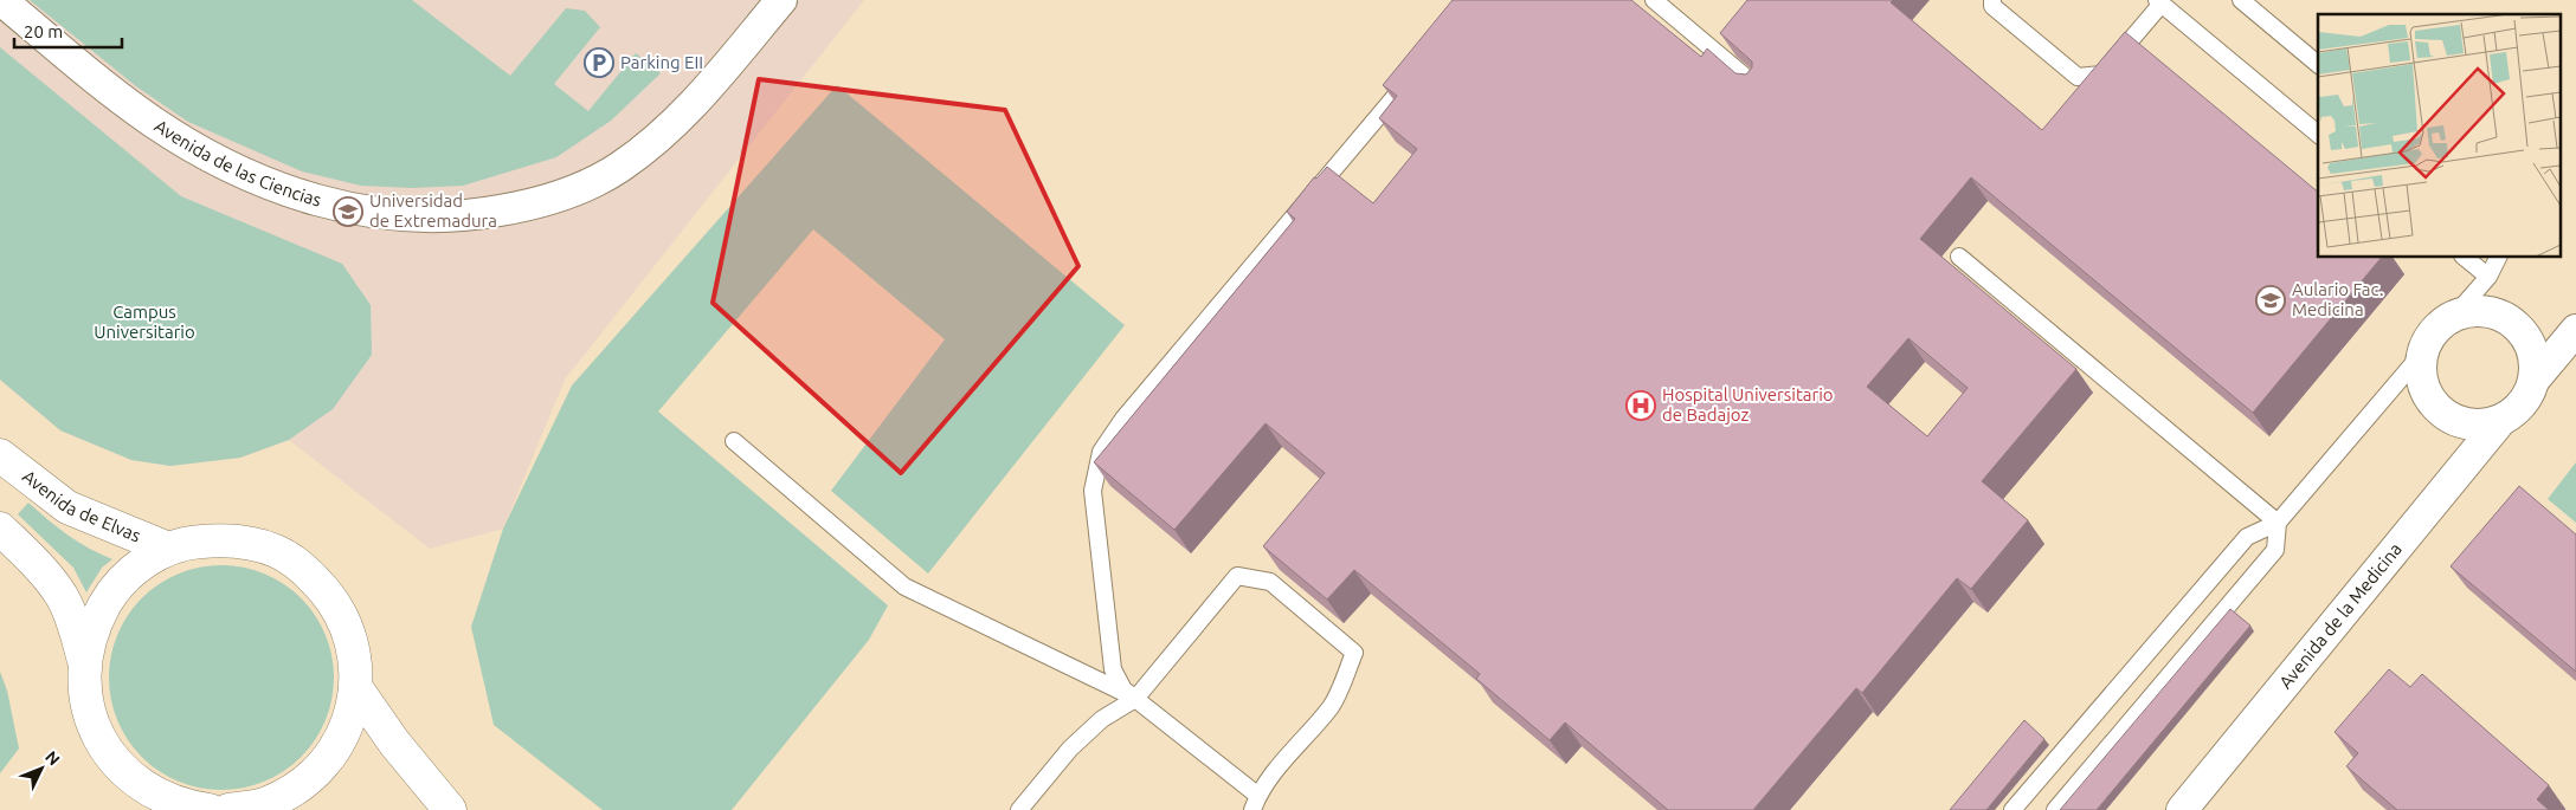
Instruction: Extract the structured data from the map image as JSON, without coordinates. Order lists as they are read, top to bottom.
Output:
{
  "streets": {
    "highway": ["Avenida de Elvas"],
    "street": ["Avenida de las Ciencias", "Avenida de la Medicina"]
  },
  "parks": ["Campus Universitario"],
  "places": {
    "parking": ["Parking EII"],
    "school or university": ["Universidad de Extremadura", "Aulario Fac. Medicina"],
    "hospital": ["Hospital Universitario de Badajoz"]
  },
  "scale_bar": "20 m",
  "north": "top right"
}
